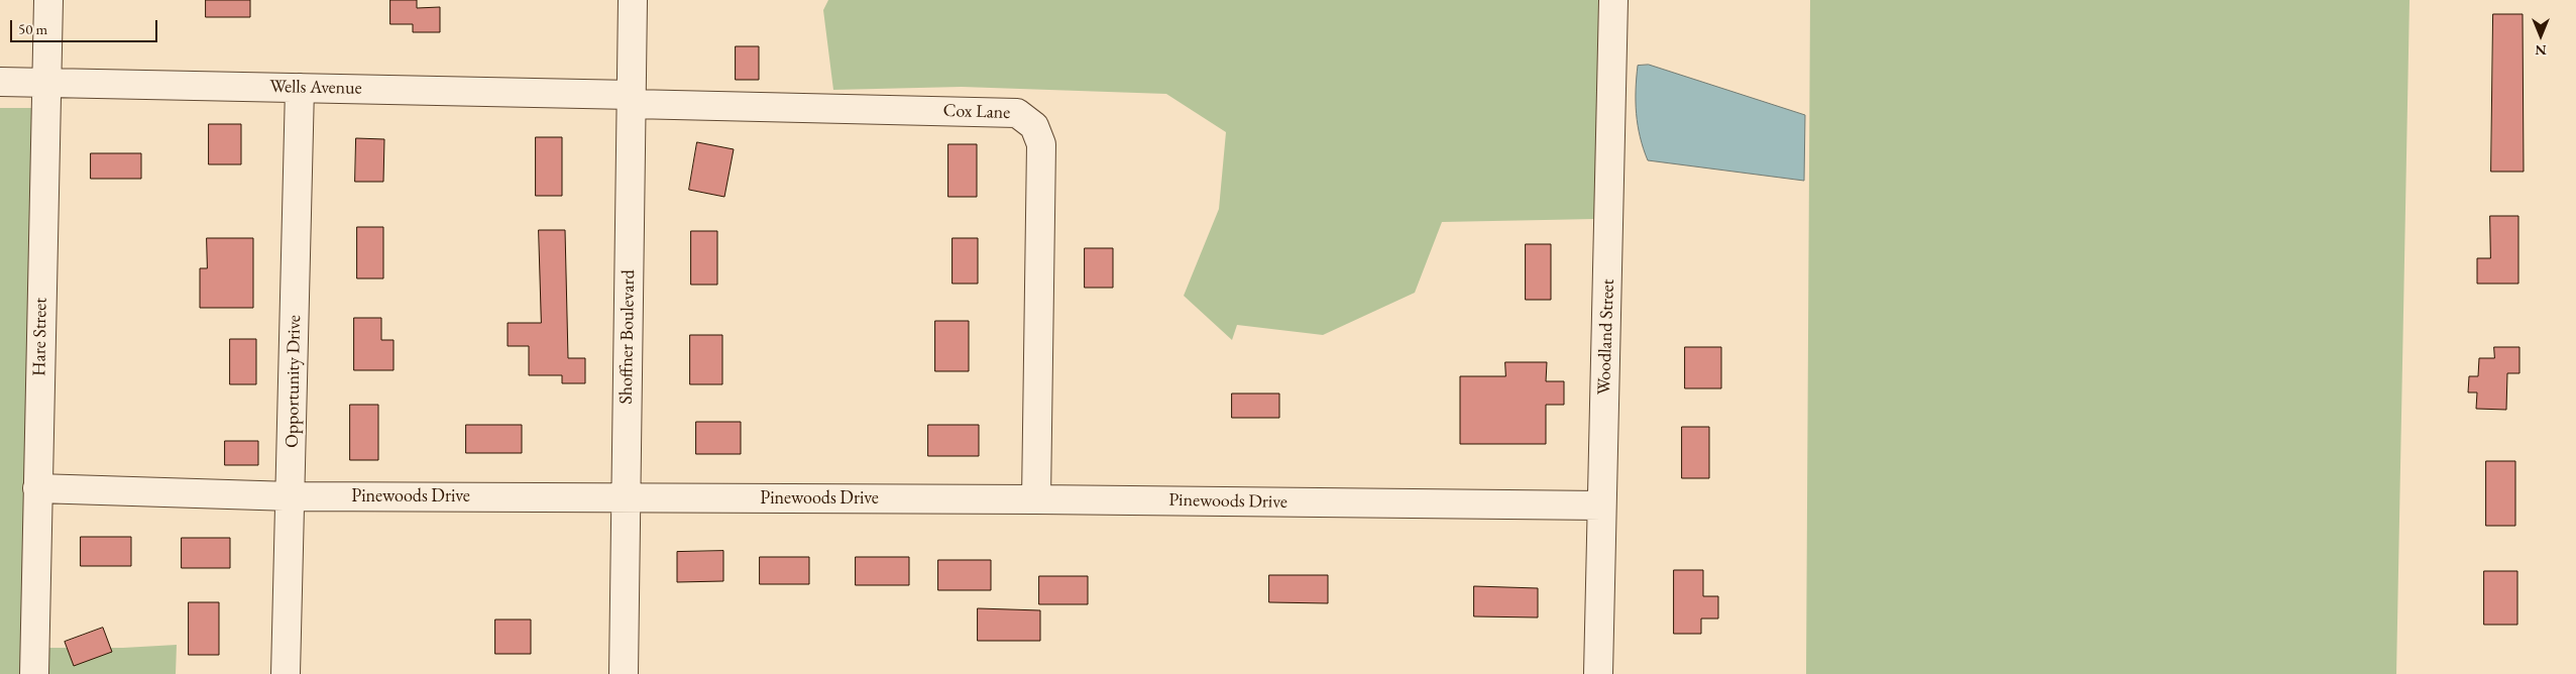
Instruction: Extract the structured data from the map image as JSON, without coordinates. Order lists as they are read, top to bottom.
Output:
{
  "streets": {
    "street": [
      "Wells Avenue",
      "Cox Lane",
      "Hare Street",
      "Shoffner Boulevard",
      "Woodland Street",
      "Opportunity Drive",
      "Pinewoods Drive"
    ]
  },
  "crossings": [
    ["Wells Avenue", "Cox Lane"],
    ["Wells Avenue", "Hare Street"],
    ["Wells Avenue", "Shoffner Boulevard"],
    ["Wells Avenue", "Opportunity Drive"],
    ["Cox Lane", "Shoffner Boulevard"],
    ["Cox Lane", "Pinewoods Drive"],
    ["Hare Street", "Pinewoods Drive"],
    ["Shoffner Boulevard", "Pinewoods Drive"],
    ["Woodland Street", "Pinewoods Drive"],
    ["Opportunity Drive", "Pinewoods Drive"]
  ],
  "scale_bar": "50 m",
  "north": "bottom"
}
